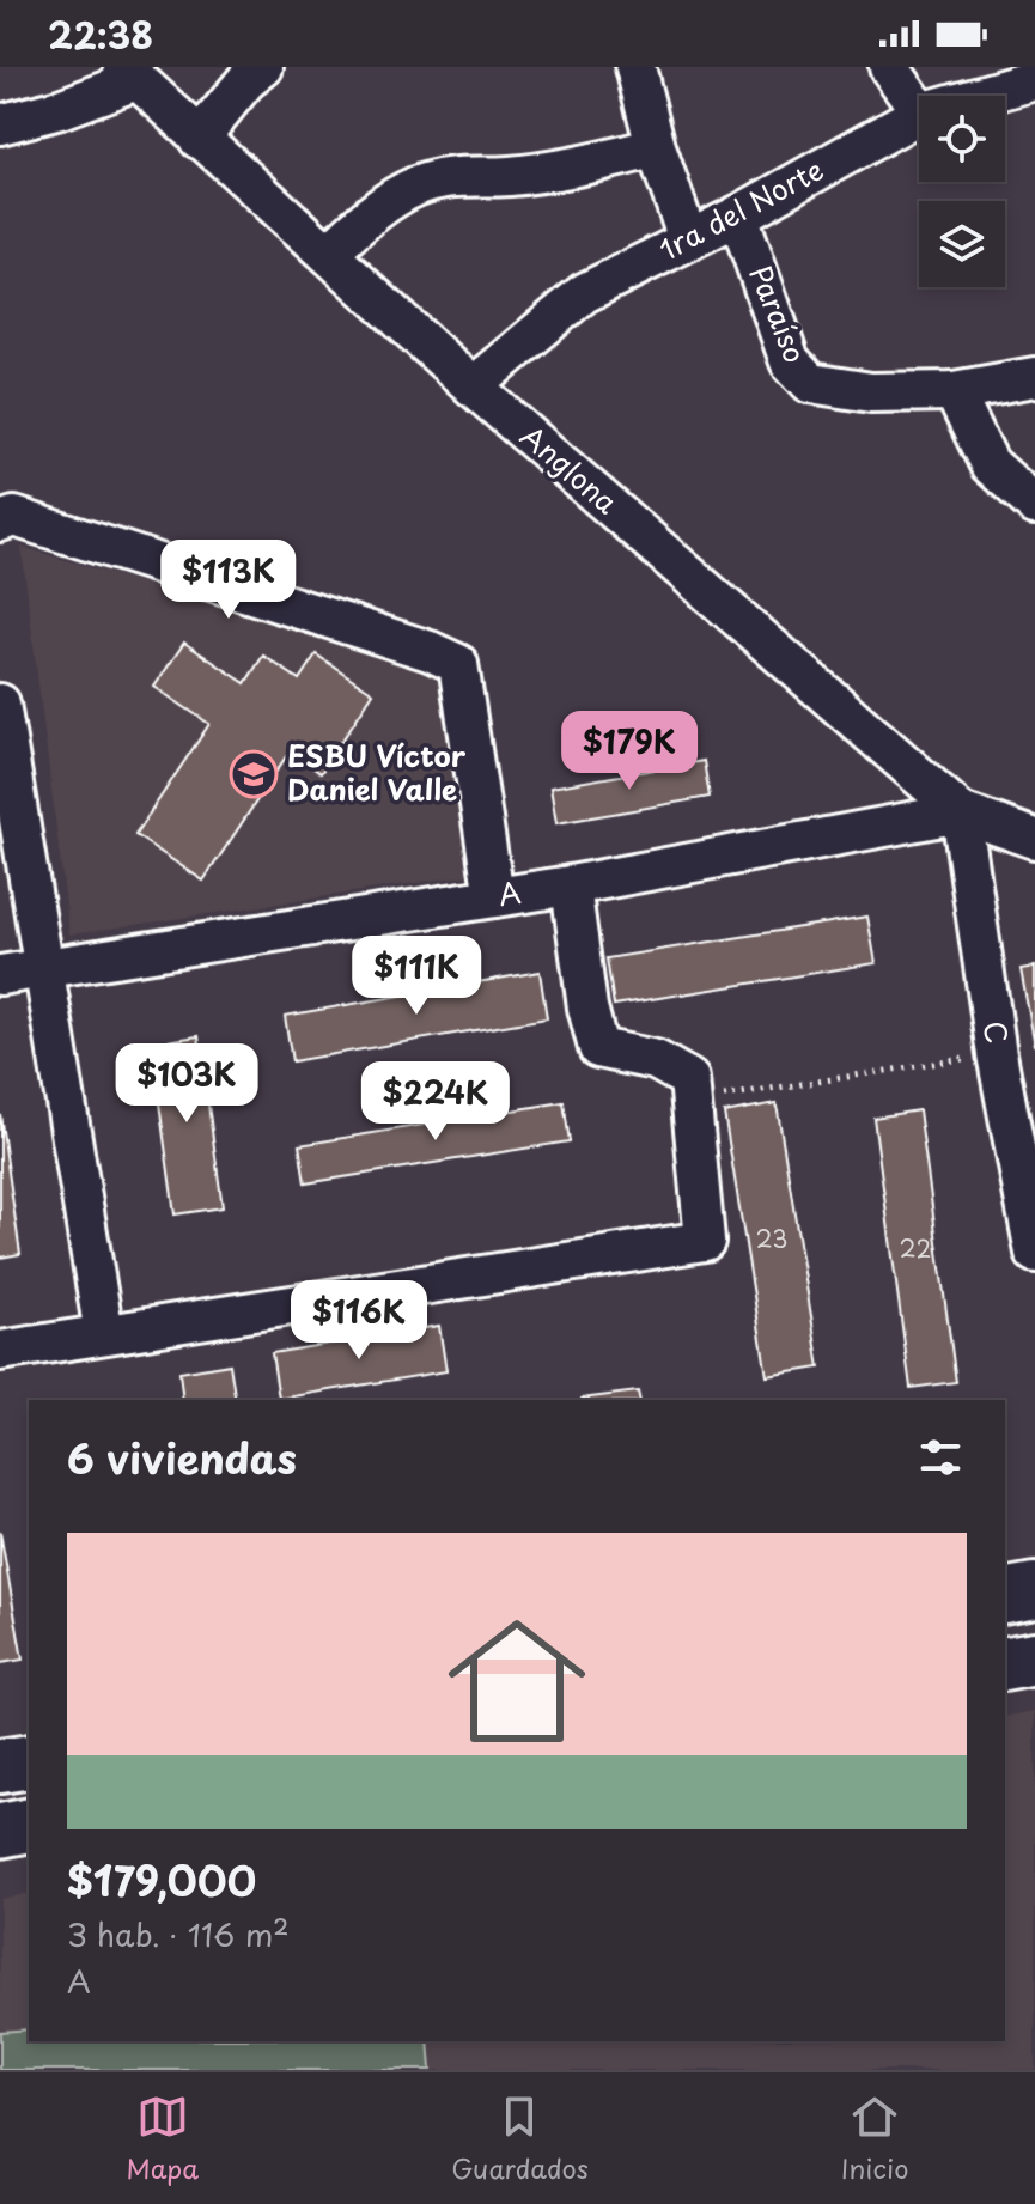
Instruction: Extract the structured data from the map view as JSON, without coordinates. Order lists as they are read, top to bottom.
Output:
{
  "streets": {
    "street": [
      "1ra del Norte",
      "Paraíso",
      "Anglona",
      "A",
      "C"
    ]
  },
  "crossings": [
    ["1ra del Norte", "Paraíso"],
    ["1ra del Norte", "Anglona"],
    ["Anglona", "A"],
    ["Anglona", "C"],
    ["A", "C"]
  ],
  "places": {
    "school or university": ["ESBU Víctor Daniel Valle"]
  },
  "house_numbers": ["23", "22"],
  "page": {
    "status": "22:38",
    "price": [
      "$113K",
      "$179K",
      "$111K",
      "$103K",
      "$224K",
      "$116K"
    ],
    "heading": "6 viviendas",
    "list": [
      {
        "name": "$179,000",
        "note": "3 hab. · 116 m² · A"
      }
    ],
    "tabs": ["Mapa", "Guardados", "Inicio"]
  }
}
